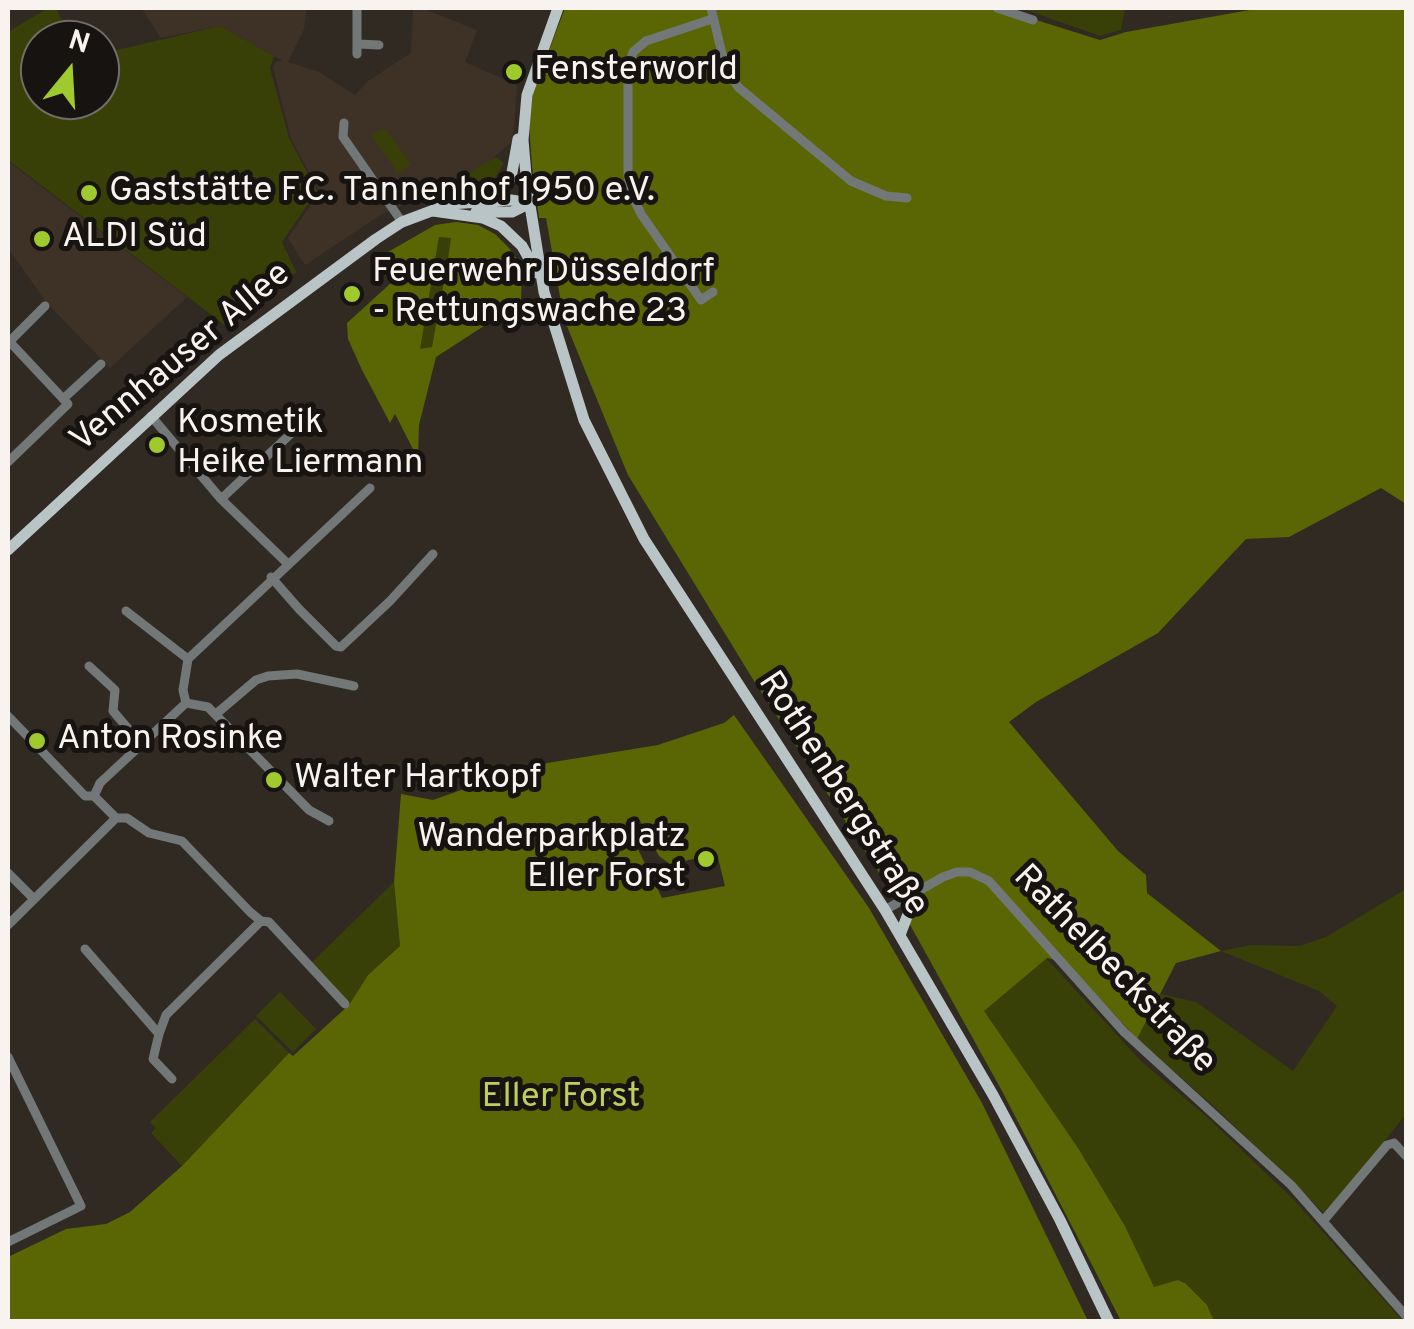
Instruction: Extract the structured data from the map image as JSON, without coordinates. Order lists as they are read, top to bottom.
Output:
{
  "streets": {
    "main road": ["Vennhauser Allee", "Rothenbergstraße"],
    "street": ["Rathelbeckstraße"]
  },
  "crossings": [
    ["Vennhauser Allee", "Rothenbergstraße"],
    ["Rothenbergstraße", "Rathelbeckstraße"]
  ],
  "parks": ["Eller Forst"],
  "places": [
    "Fensterworld",
    "Gaststätte F.C. Tannenhof 1950 e.V.",
    "ALDI Süd",
    "Feuerwehr Düsseldorf - Rettungswache 23",
    "Kosmetik Heike Liermann",
    "Anton Rosinke",
    "Walter Hartkopf",
    "Wanderparkplatz Eller Forst"
  ],
  "north": "top"
}
